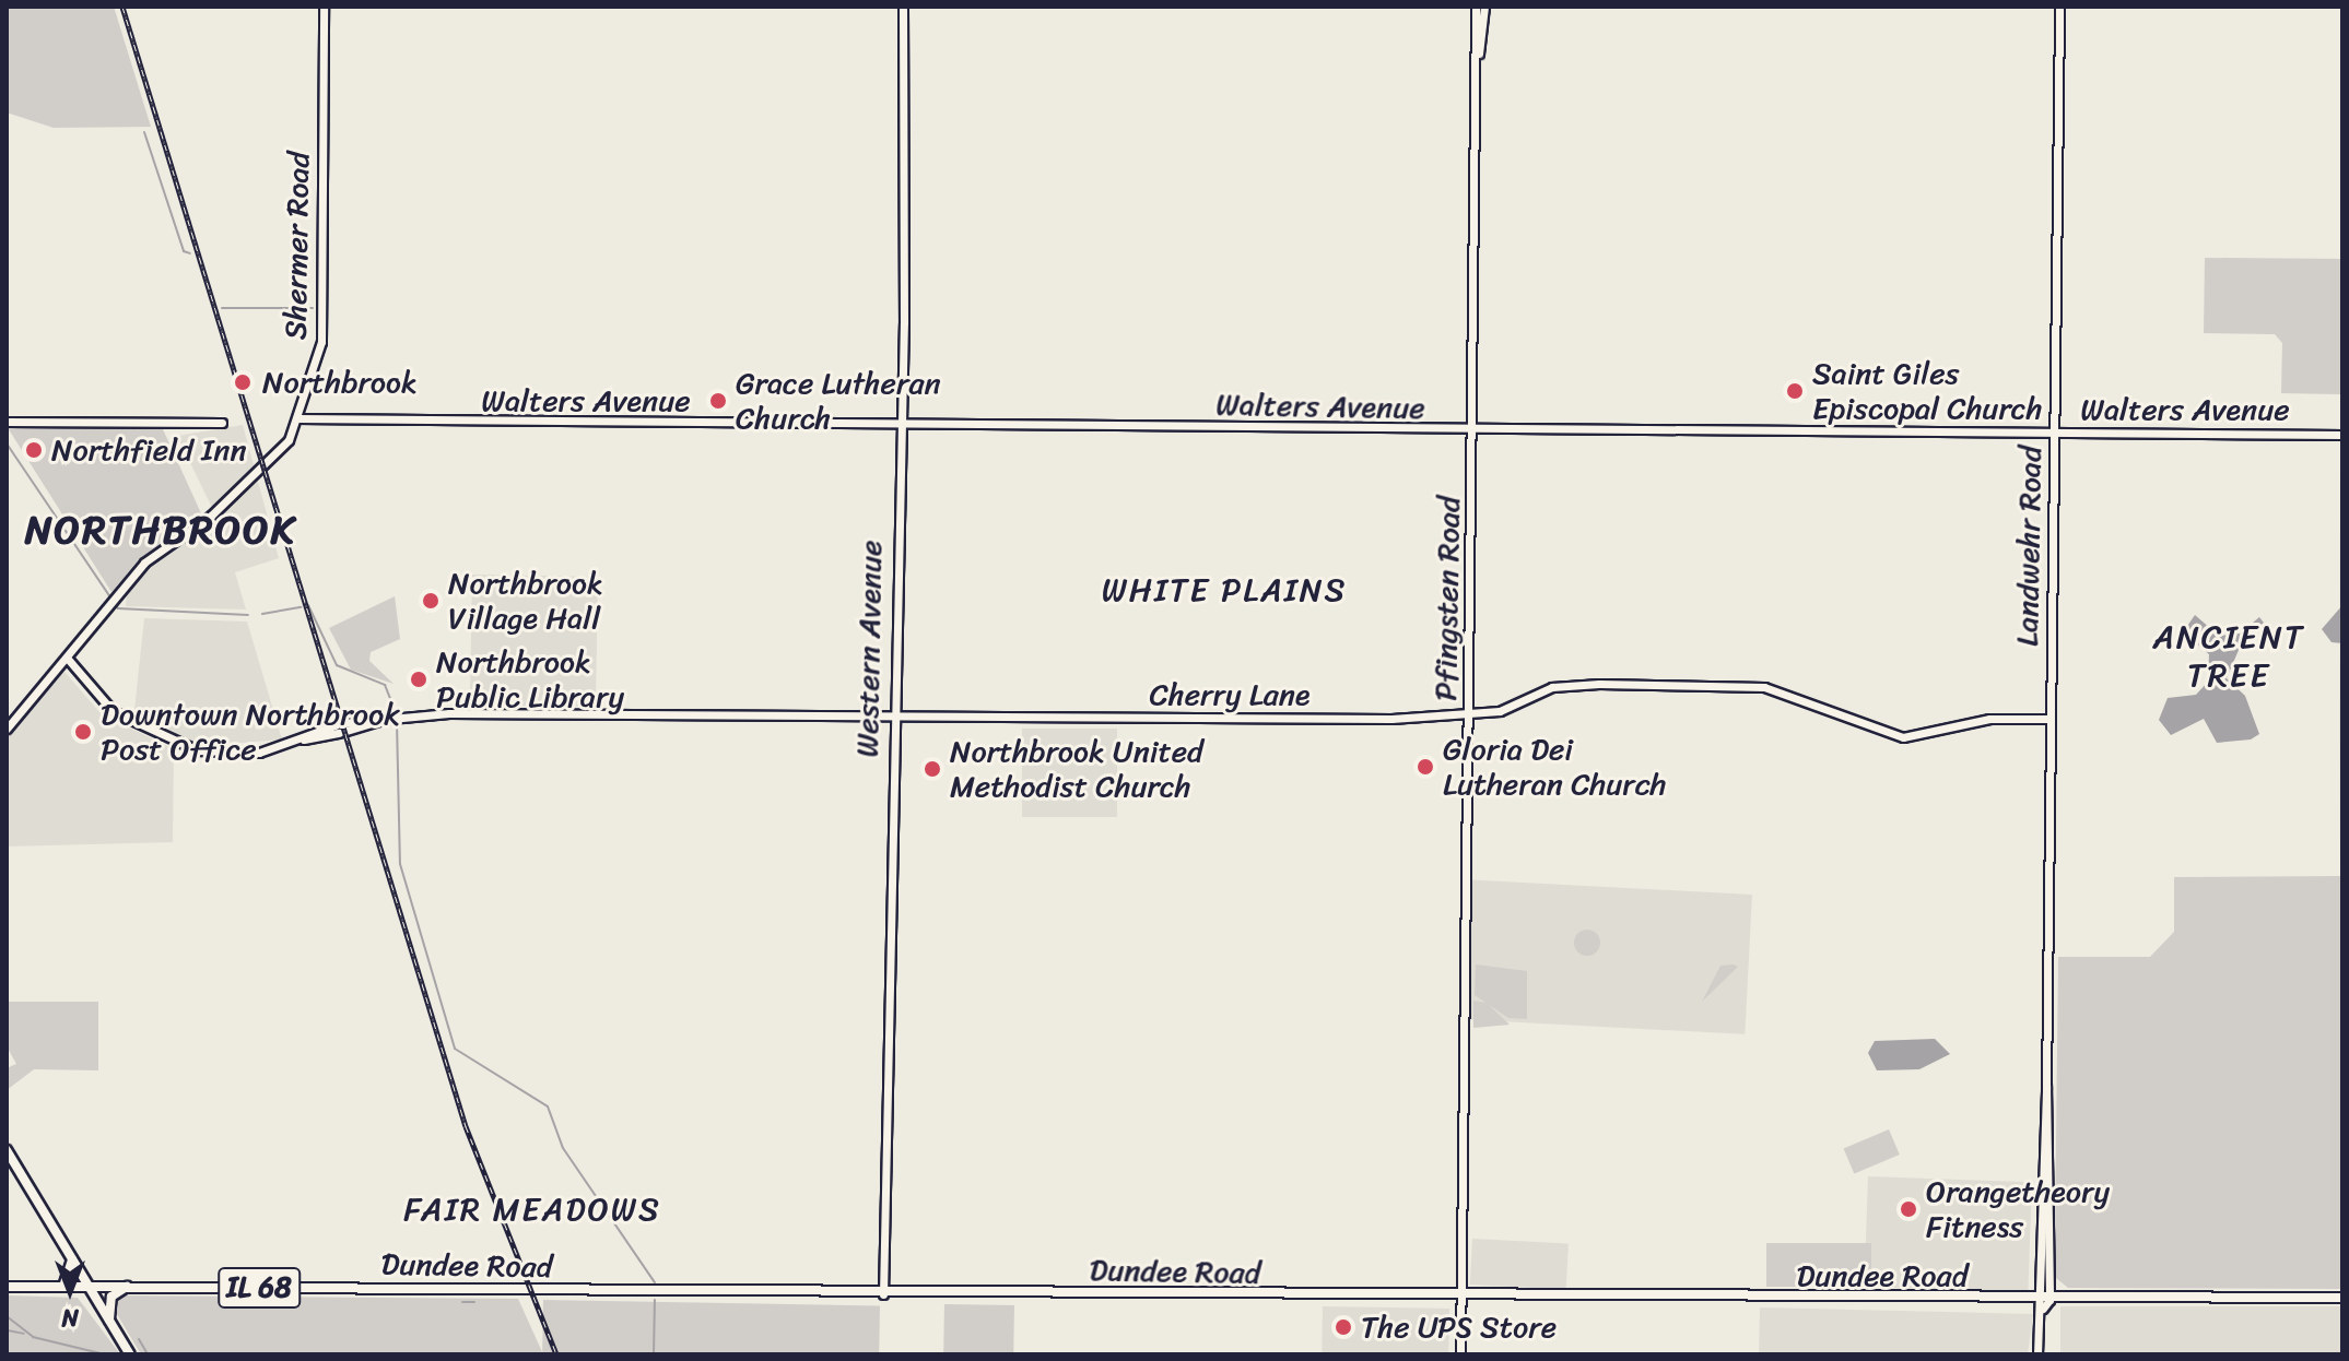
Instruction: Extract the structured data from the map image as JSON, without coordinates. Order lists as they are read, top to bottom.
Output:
{
  "streets": {
    "main road": ["Dundee Road", "IL 68"],
    "street": [
      "Shermer Road",
      "Walters Avenue",
      "Landwehr Road",
      "Pfingsten Road",
      "Western Avenue",
      "Cherry Lane"
    ]
  },
  "crossings": [
    ["Shermer Road", "Walters Avenue"],
    ["Shermer Road", "Cherry Lane"],
    ["Walters Avenue", "Landwehr Road"],
    ["Walters Avenue", "Pfingsten Road"],
    ["Walters Avenue", "Western Avenue"],
    ["Landwehr Road", "Cherry Lane"],
    ["Landwehr Road", "Dundee Road"],
    ["Pfingsten Road", "Cherry Lane"],
    ["Pfingsten Road", "Dundee Road"],
    ["Western Avenue", "Cherry Lane"],
    ["Western Avenue", "Dundee Road"]
  ],
  "districts": [
    "NORTHBROOK",
    "WHITE PLAINS",
    "ANCIENT TREE",
    "FAIR MEADOWS"
  ],
  "places": [
    "Northbrook",
    "Saint Giles Episcopal Church",
    "Grace Lutheran Church",
    "Northfield Inn",
    "Northbrook Village Hall",
    "Northbrook Public Library",
    "Downtown Northbrook Post Office",
    "Gloria Dei Lutheran Church",
    "Northbrook United Methodist Church",
    "Orangetheory Fitness",
    "The UPS Store"
  ],
  "north": "bottom"
}
